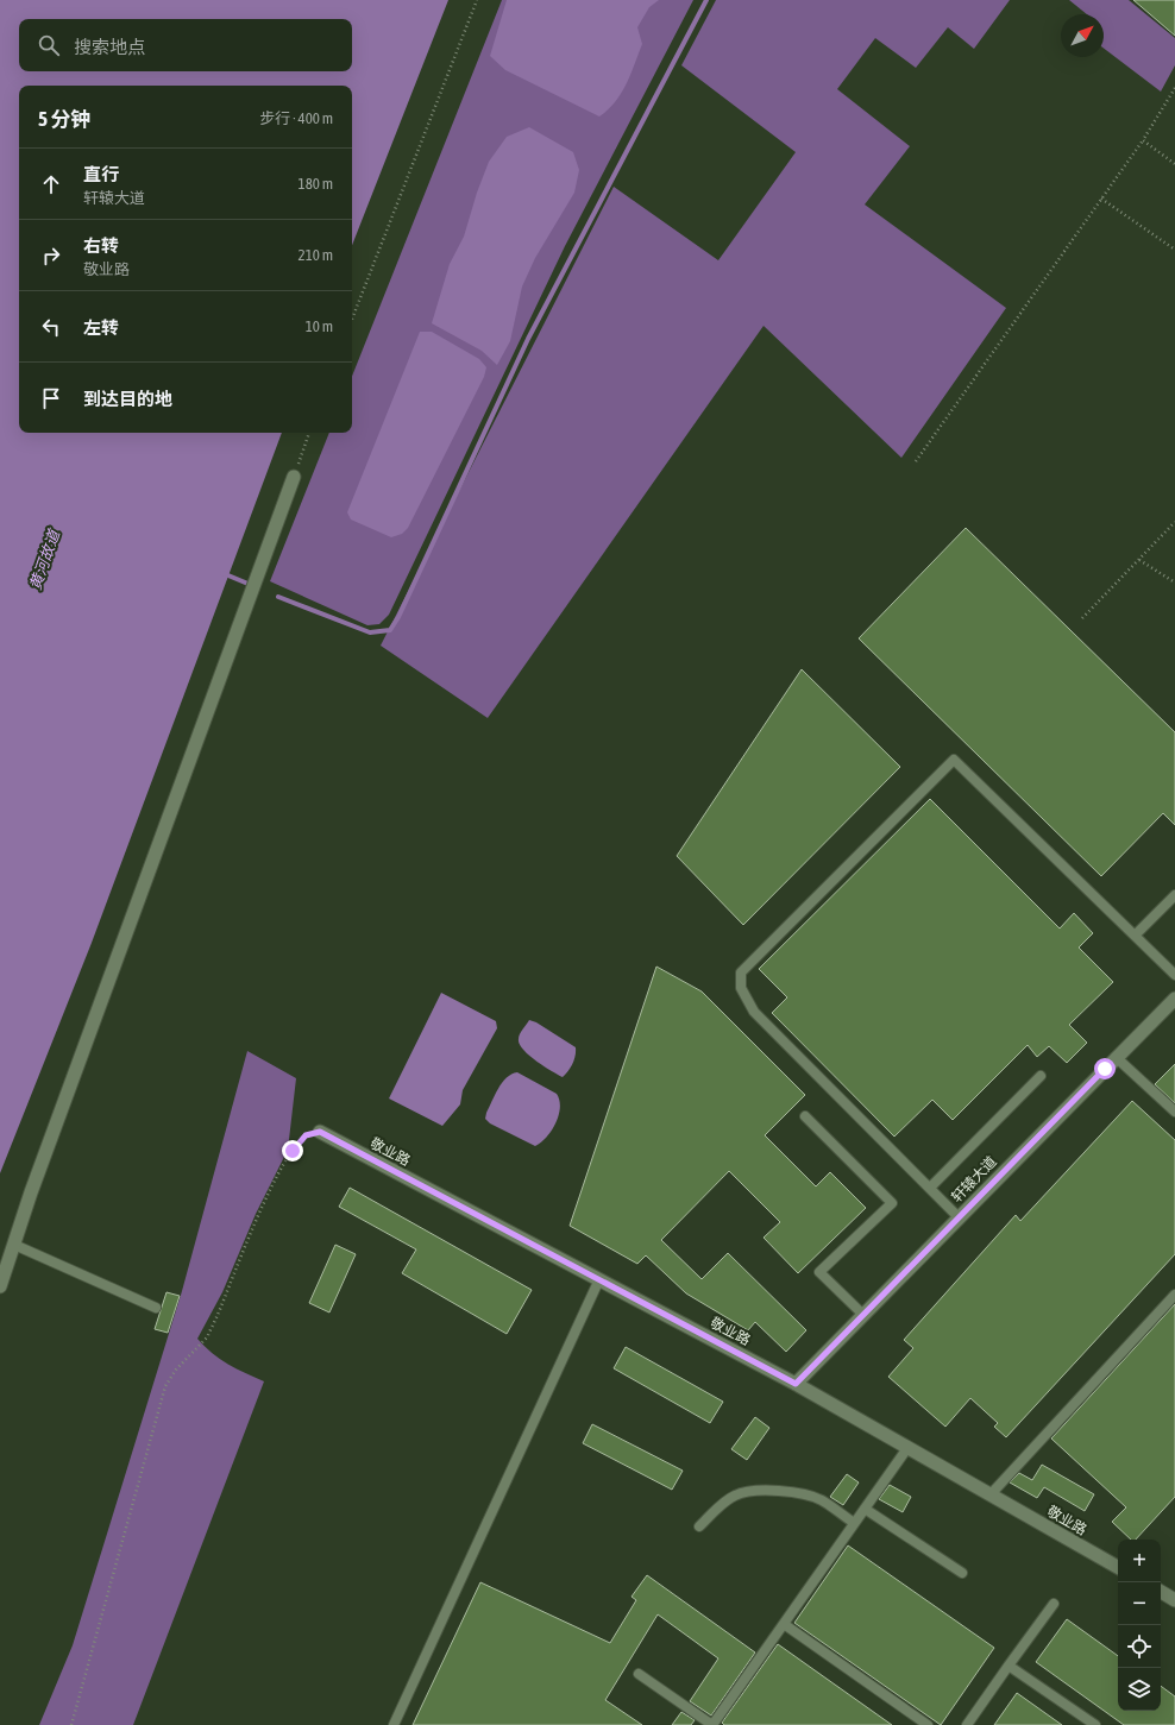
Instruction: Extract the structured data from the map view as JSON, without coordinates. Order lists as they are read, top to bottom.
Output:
{
  "streets": {
    "street": ["敬业路", "轩辕大道"]
  },
  "crossings": [
    ["敬业路", "轩辕大道"]
  ],
  "water": ["黄河故道"],
  "north": "top right",
  "page": {
    "search": "搜索地点",
    "heading": ["5 分钟", "步行 · 400 m"],
    "list": [
      ["直行", "轩辕大道", "180 m"],
      ["右转", "敬业路", "210 m"],
      ["左转", "10 m"],
      "到达目的地"
    ],
    "map_buttons": ["+", "−"]
  }
}
